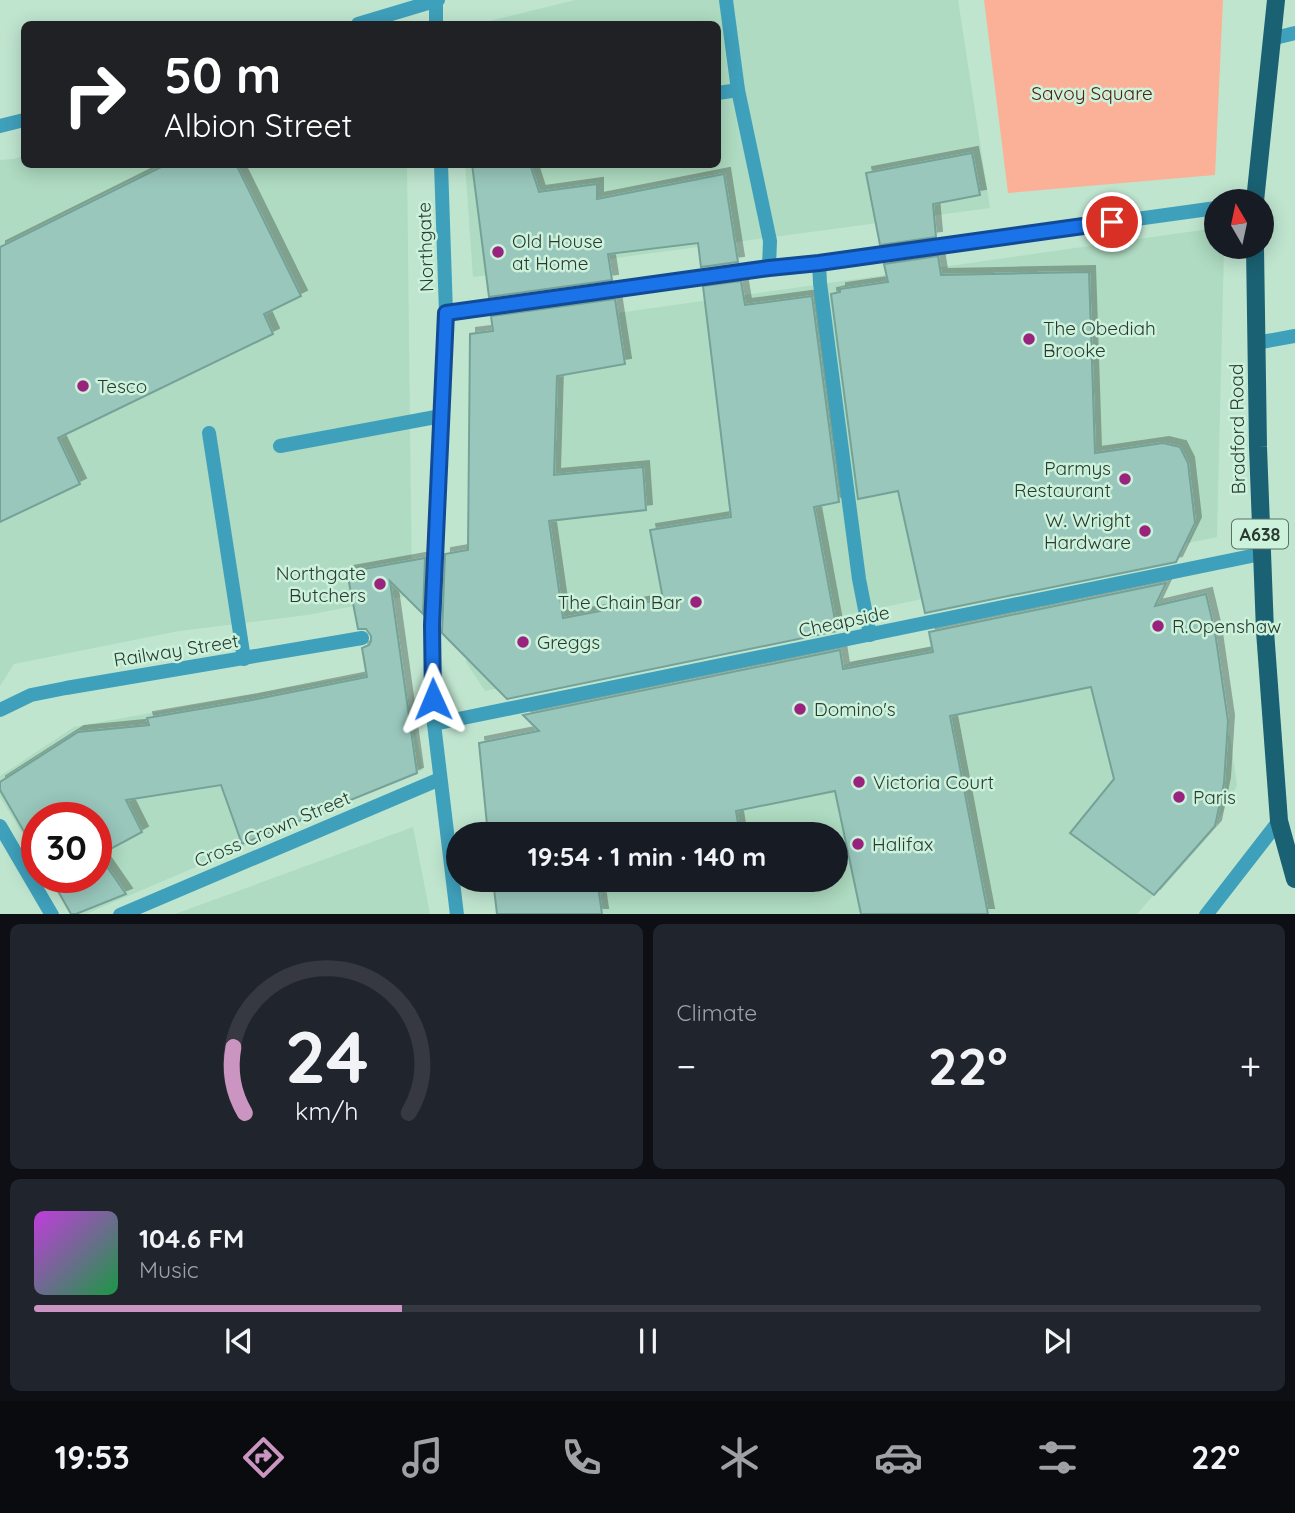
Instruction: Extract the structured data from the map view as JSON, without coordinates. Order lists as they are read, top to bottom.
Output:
{
  "streets": {
    "main road": ["Bradford Road", "A638"],
    "street": [
      "Northgate",
      "Cheapside",
      "Railway Street",
      "Cross Crown Street"
    ]
  },
  "crossings": [
    ["Northgate", "Cheapside"],
    ["Northgate", "Cross Crown Street"],
    ["Bradford Road", "A638"],
    ["Bradford Road", "Cheapside"]
  ],
  "parks": ["Savoy Square"],
  "places": [
    "Old House at Home",
    "The Obediah Brooke",
    "Tesco",
    "Parmys Restaurant",
    "W. Wright Hardware",
    "Northgate Butchers",
    "The Chain Bar",
    "R.Openshaw",
    "Greggs",
    "Domino's",
    "Victoria Court",
    "Paris",
    "Halifax"
  ],
  "north": "top",
  "page": {
    "turn": ["50 m", "Albion Street"],
    "limit": "30",
    "trip": "19:54 · 1 min · 140 m",
    "tile": "Climate",
    "heat": ["−", "22°", "+"],
    "song": ["104.6 FM", "Music"],
    "tabs": ["19:53", "22°"],
    "gauge": ["24", "km/h"]
  }
}
